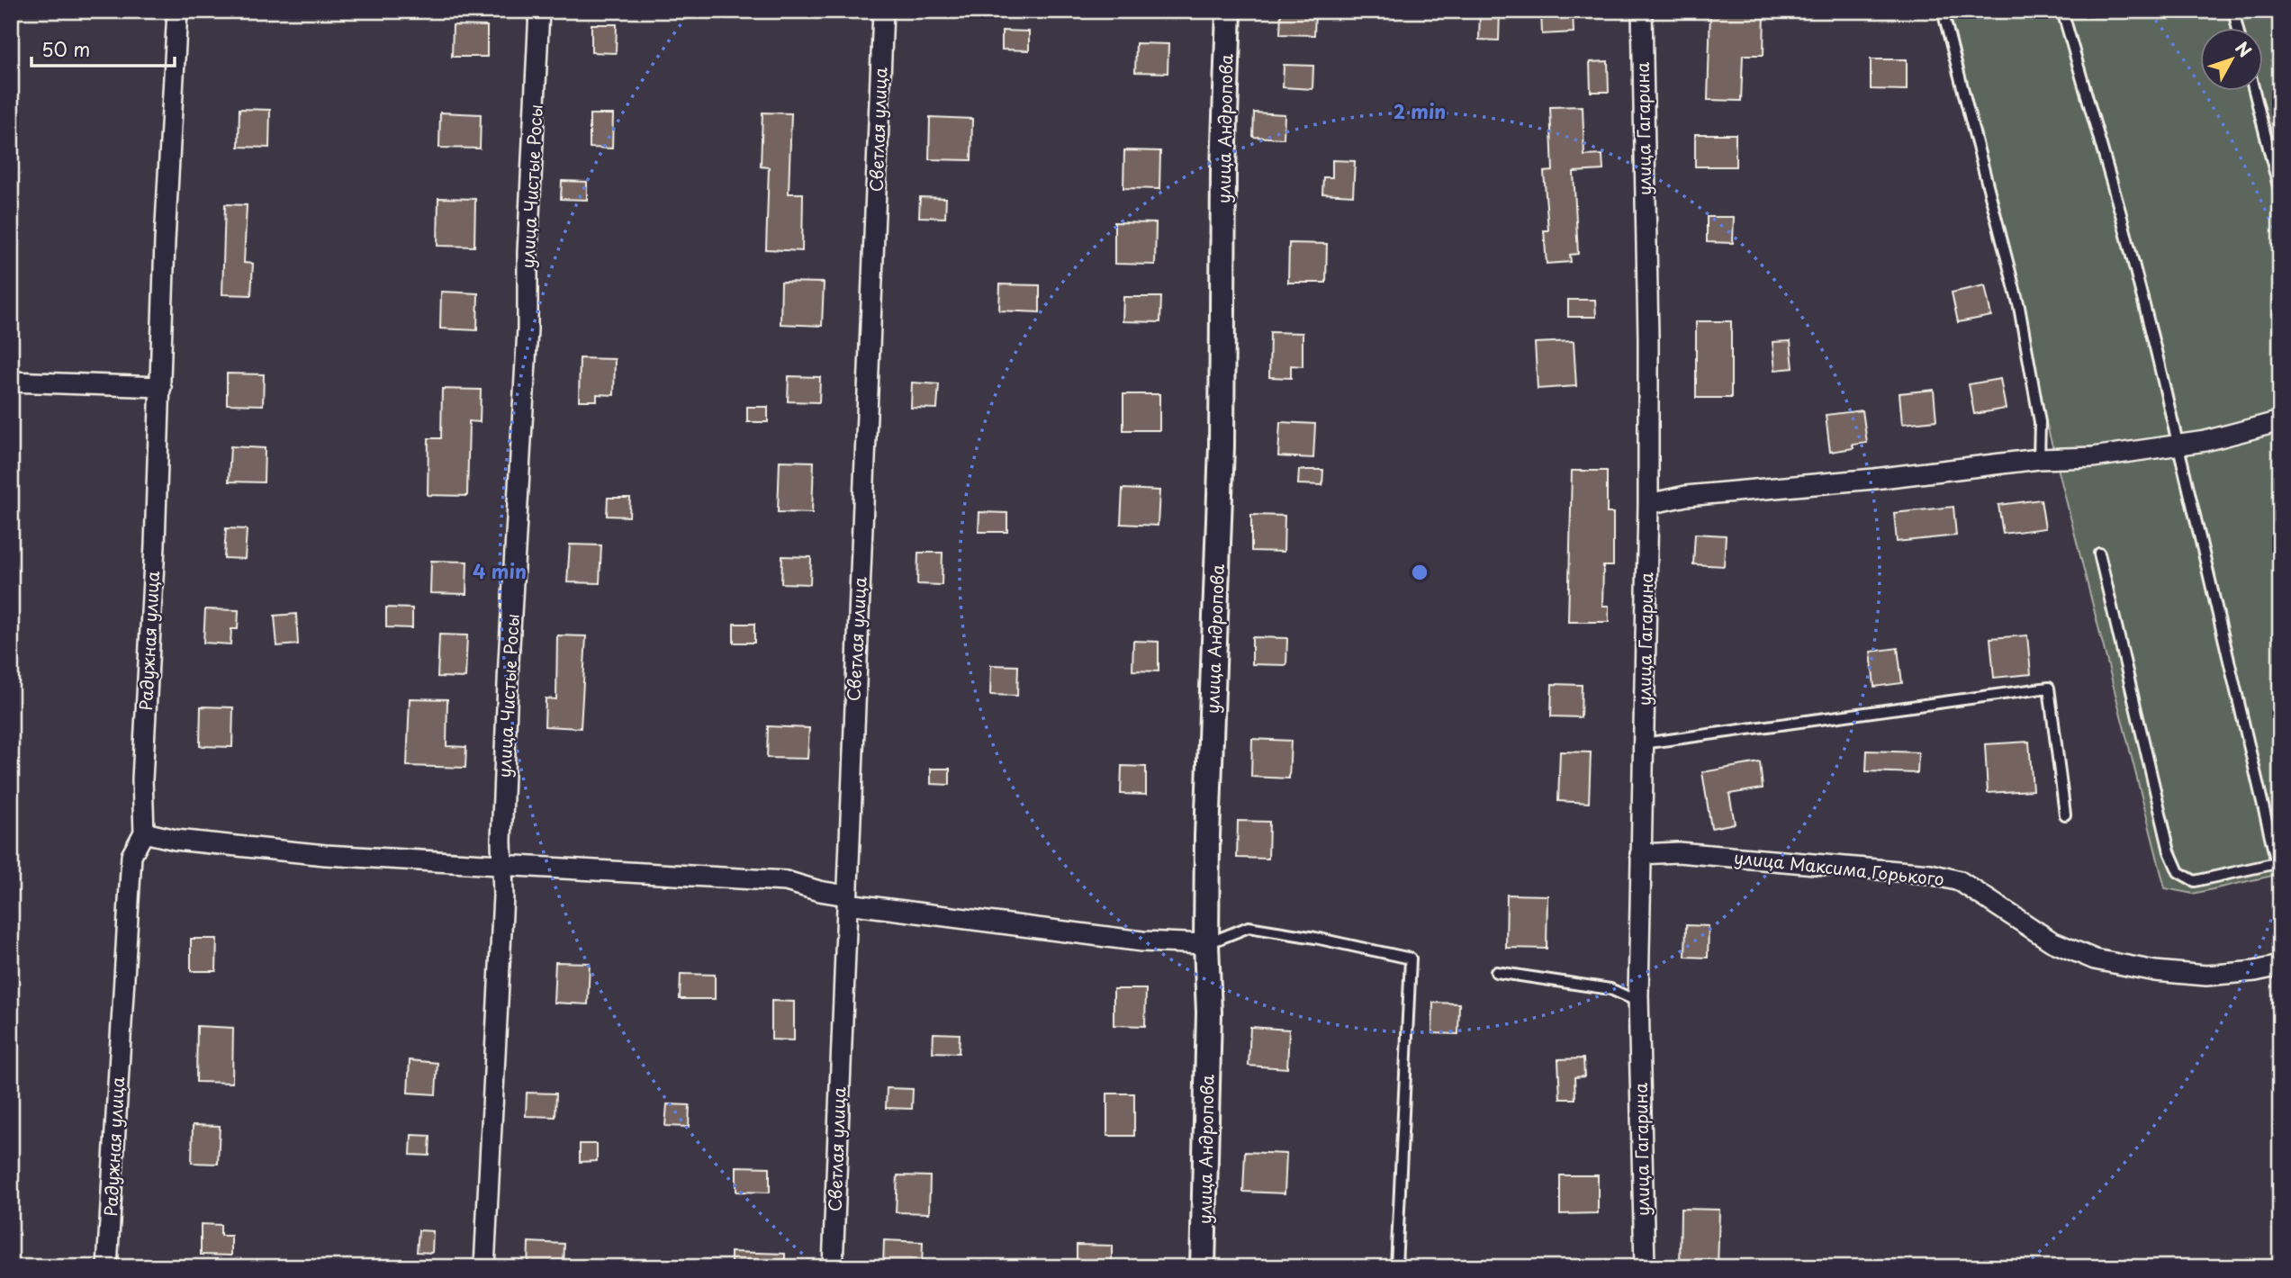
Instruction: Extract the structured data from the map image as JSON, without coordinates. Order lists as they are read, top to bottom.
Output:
{
  "streets": {
    "street": [
      "улица Андропова",
      "улица Гагарина",
      "Светлая улица",
      "улица Чистые Росы",
      "Радужная улица",
      "улица Максима Горького"
    ]
  },
  "crossings": [
    ["улица Гагарина", "улица Максима Горького"]
  ],
  "scale_bar": "50 m",
  "north": "top right",
  "rings": ["2 min", "4 min"]
}
